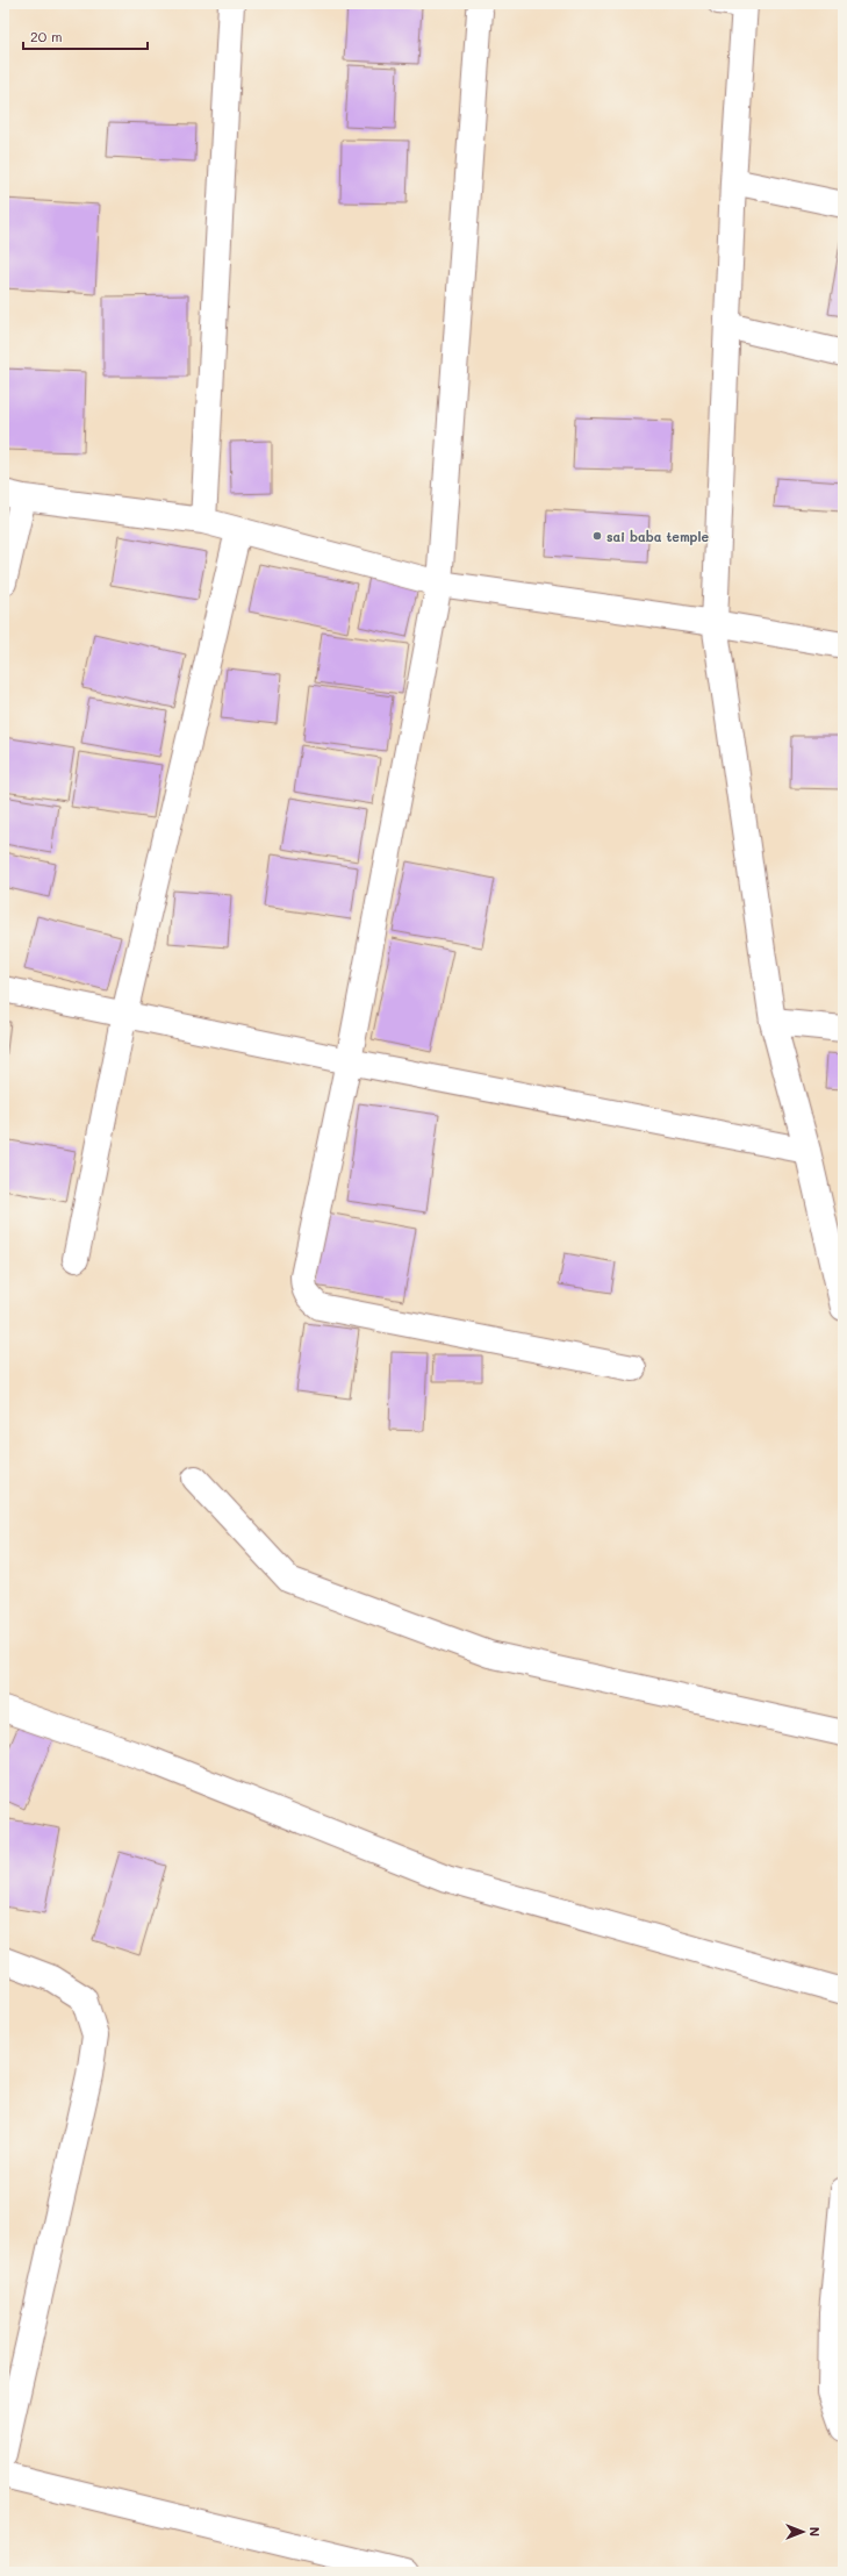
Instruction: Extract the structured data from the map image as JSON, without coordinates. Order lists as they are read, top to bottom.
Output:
{
  "places": ["sai baba temple"],
  "scale_bar": "20 m",
  "north": "right"
}
